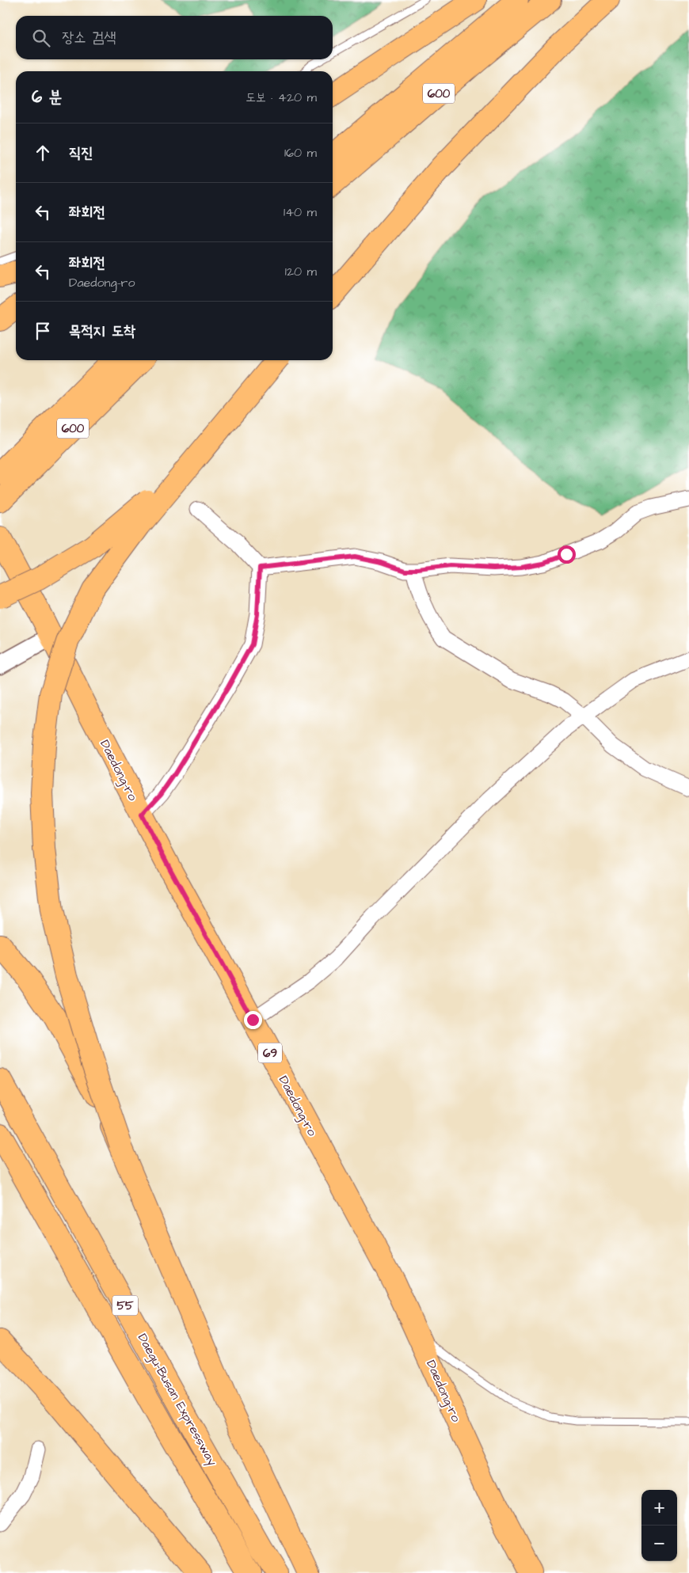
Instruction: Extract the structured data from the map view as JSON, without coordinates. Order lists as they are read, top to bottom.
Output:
{
  "streets": {
    "main road": [
      "600",
      "Daedong-ro",
      "69",
      "55",
      "Daegu-Busan Expressway"
    ]
  },
  "page": {
    "search": "장소 검색",
    "heading": ["6 분", "도보 · 420 m"],
    "list": [
      ["직진", "160 m"],
      ["좌회전", "140 m"],
      ["좌회전", "Daedong-ro", "120 m"],
      "목적지 도착"
    ],
    "map_buttons": ["+", "−"]
  }
}
